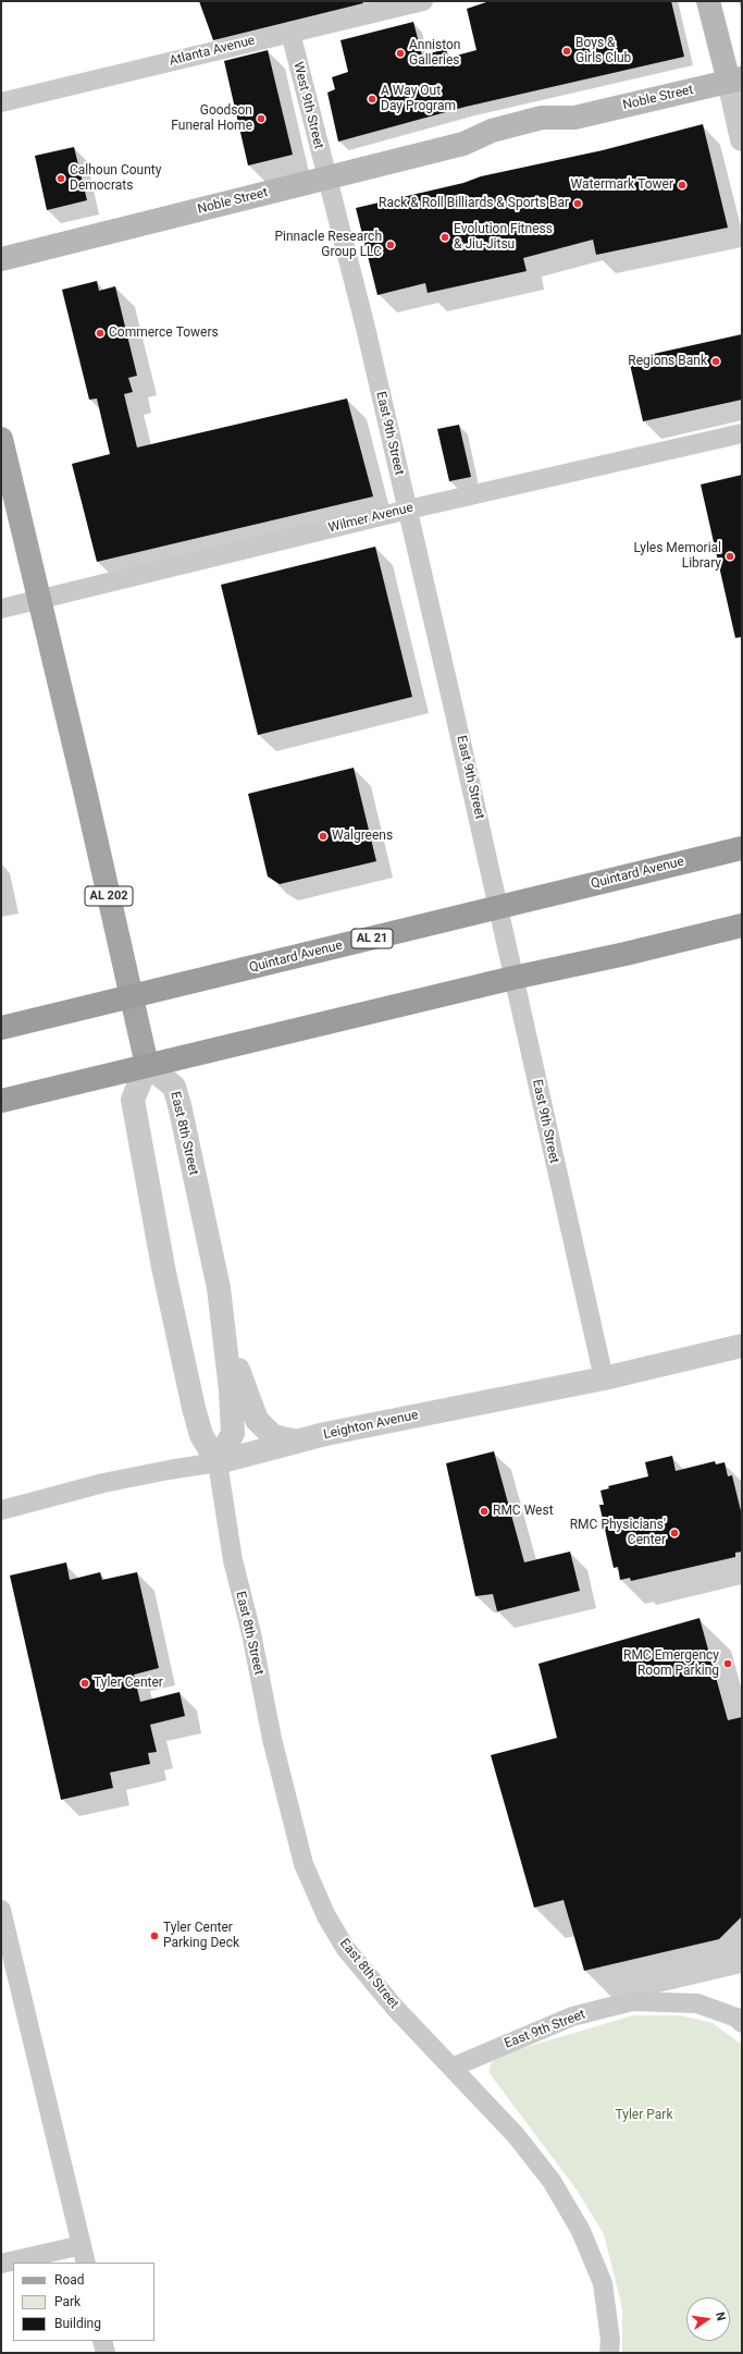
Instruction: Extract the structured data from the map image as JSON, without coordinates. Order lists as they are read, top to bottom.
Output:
{
  "streets": {
    "highway": ["Quintard Avenue", "AL 21"],
    "main road": ["Noble Street", "AL 202"],
    "street": [
      "Atlanta Avenue",
      "West 9th Street",
      "East 9th Street",
      "Wilmer Avenue",
      "East 8th Street",
      "Leighton Avenue"
    ]
  },
  "crossings": [
    ["Atlanta Avenue", "West 9th Street"],
    ["Noble Street", "West 9th Street"],
    ["Noble Street", "East 9th Street"],
    ["West 9th Street", "East 9th Street"],
    ["East 9th Street", "Wilmer Avenue"],
    ["East 9th Street", "Quintard Avenue"],
    ["East 9th Street", "East 8th Street"],
    ["East 9th Street", "Leighton Avenue"],
    ["Wilmer Avenue", "AL 202"],
    ["Quintard Avenue", "AL 202"],
    ["AL 202", "East 8th Street"],
    ["East 8th Street", "Leighton Avenue"]
  ],
  "parks": ["Tyler Park"],
  "places": [
    "Boys & Girls Club",
    "Anniston Galleries",
    "A Way Out Day Program",
    "Goodson Funeral Home",
    "Calhoun County Democrats",
    "Watermark Tower",
    "Rack & Roll Billiards & Sports Bar",
    "Evolution Fitness & Jiu-Jitsu",
    "Pinnacle Research Group LLC",
    "Commerce Towers",
    "Regions Bank",
    "Lyles Memorial Library",
    "Walgreens",
    "RMC West",
    "RMC Physicians' Center",
    "RMC Emergency Room Parking",
    "Tyler Center",
    "Tyler Center Parking Deck"
  ],
  "legend": ["Road", "Park", "Building"],
  "north": "right"
}
